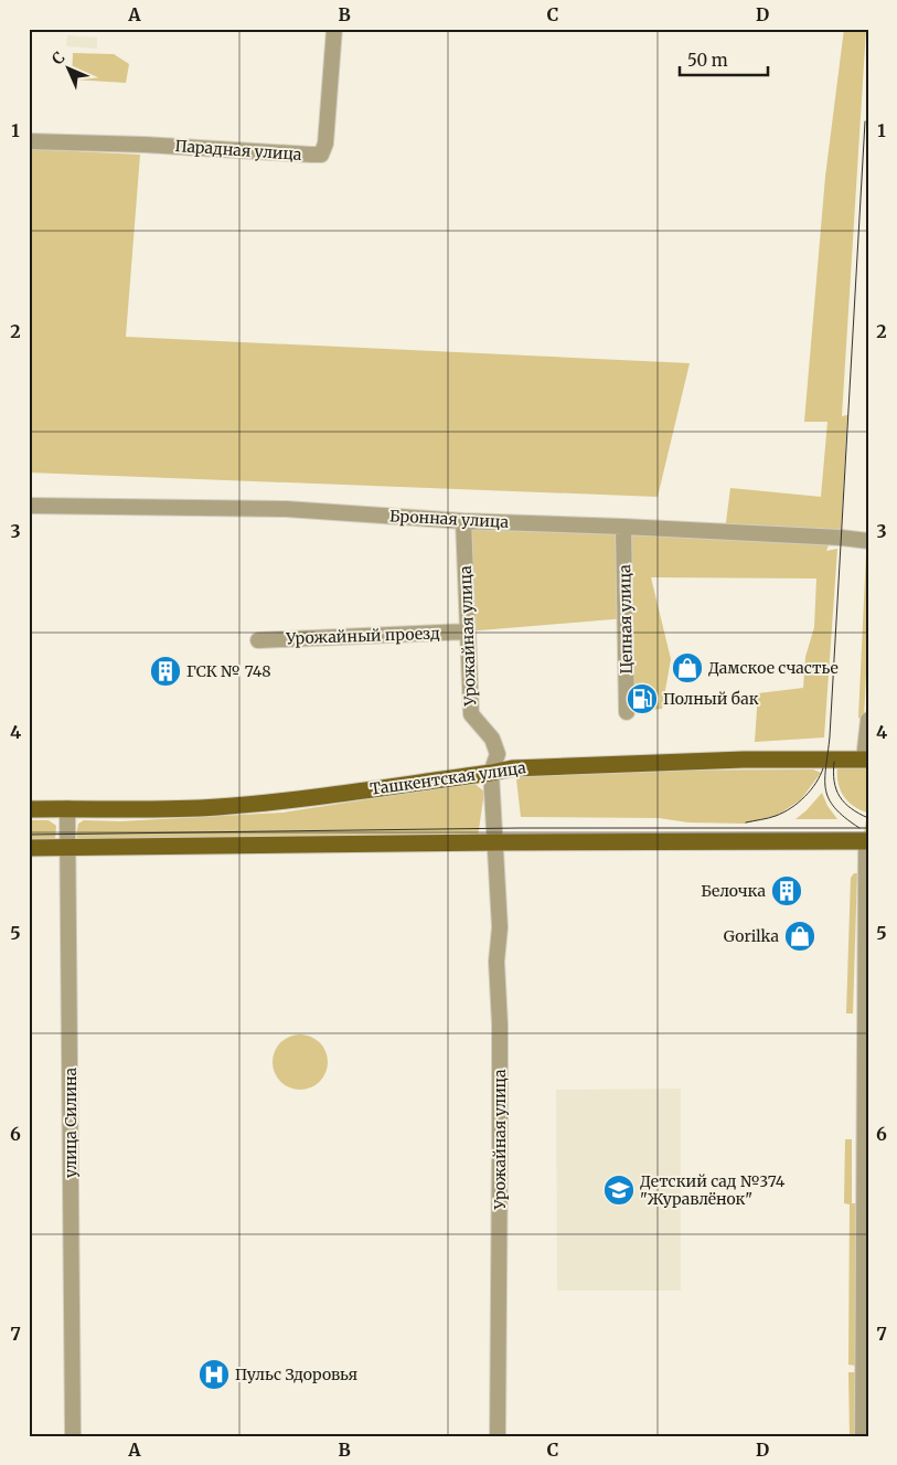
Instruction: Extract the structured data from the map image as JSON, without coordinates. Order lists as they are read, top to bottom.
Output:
{
  "streets": {
    "main road": ["Ташкентская улица"],
    "street": [
      "Парадная улица",
      "Бронная улица",
      "Цепная улица",
      "Урожайный проезд",
      "Урожайная улица",
      "улица Силина"
    ]
  },
  "crossings": [
    ["Бронная улица", "Цепная улица"],
    ["Бронная улица", "Урожайная улица"],
    ["Урожайный проезд", "Урожайная улица"],
    ["Урожайная улица", "Ташкентская улица"],
    ["Ташкентская улица", "улица Силина"]
  ],
  "places": {
    "shop": ["Дамское счастье", "Gorilka"],
    "building": ["ГСК № 748", "Белочка"],
    "fuel station": ["Полный бак"],
    "school or university": ["Детский сад №374 \"Журавлёнок\""],
    "hospital": ["Пульс Здоровья"]
  },
  "scale_bar": "50 m",
  "north": "top left",
  "grid": {
    "columns": [
      "A",
      "B",
      "C",
      "D"
    ],
    "rows": [
      "1",
      "2",
      "3",
      "4",
      "5",
      "6",
      "7"
    ]
  }
}
